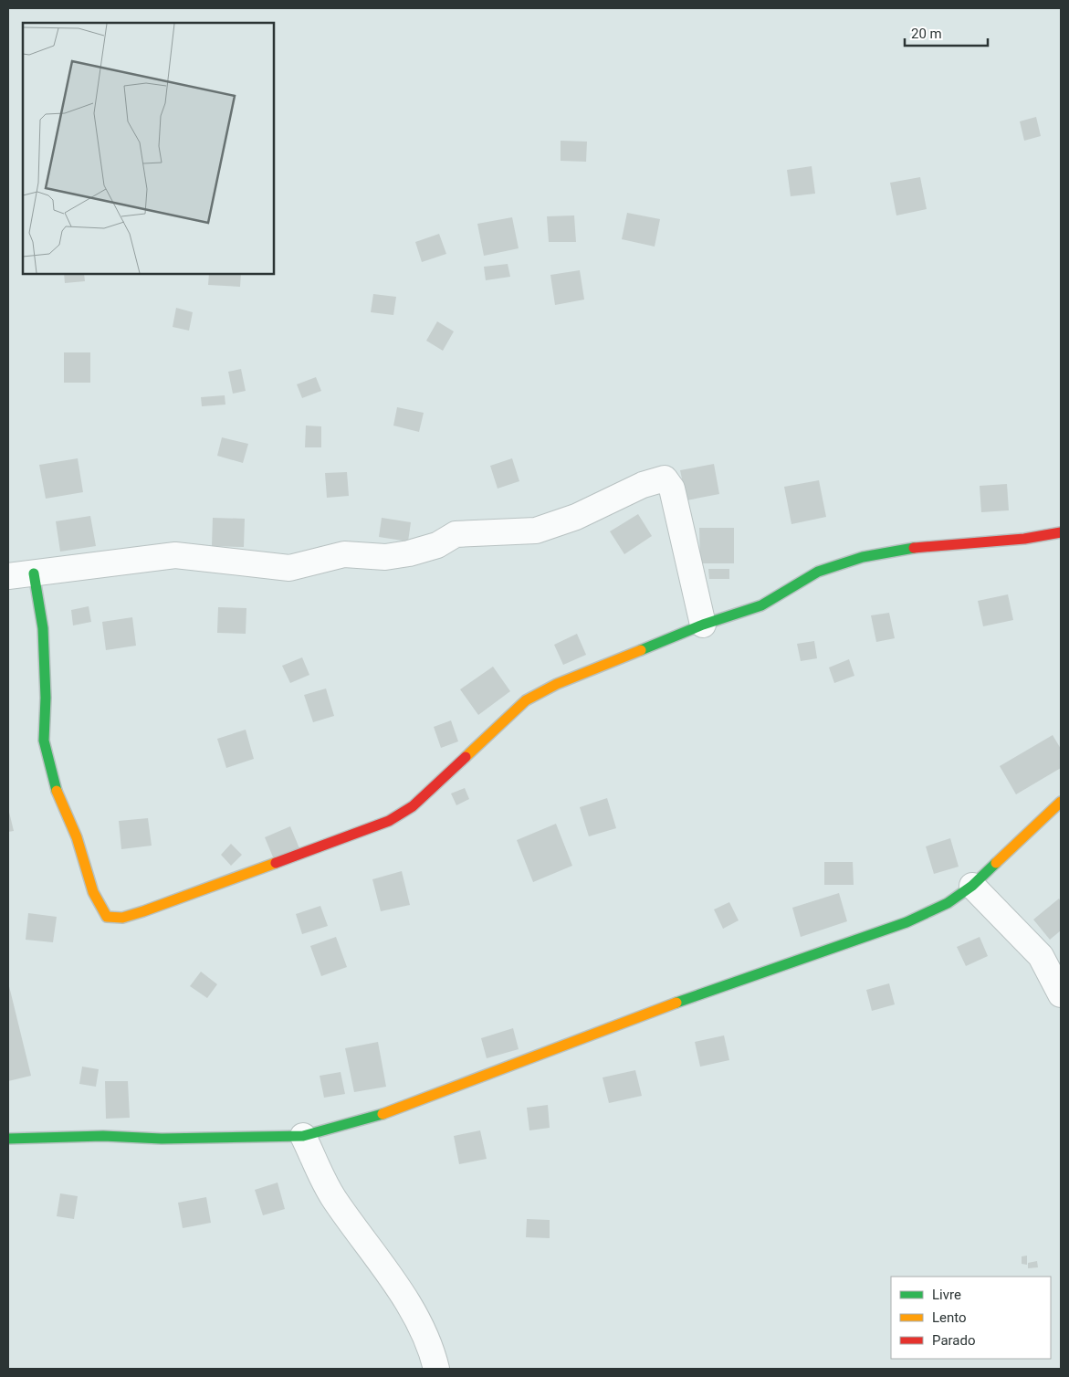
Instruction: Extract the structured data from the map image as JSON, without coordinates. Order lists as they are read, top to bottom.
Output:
{
  "legend": ["Livre", "Lento", "Parado"],
  "scale_bar": "20 m"
}
